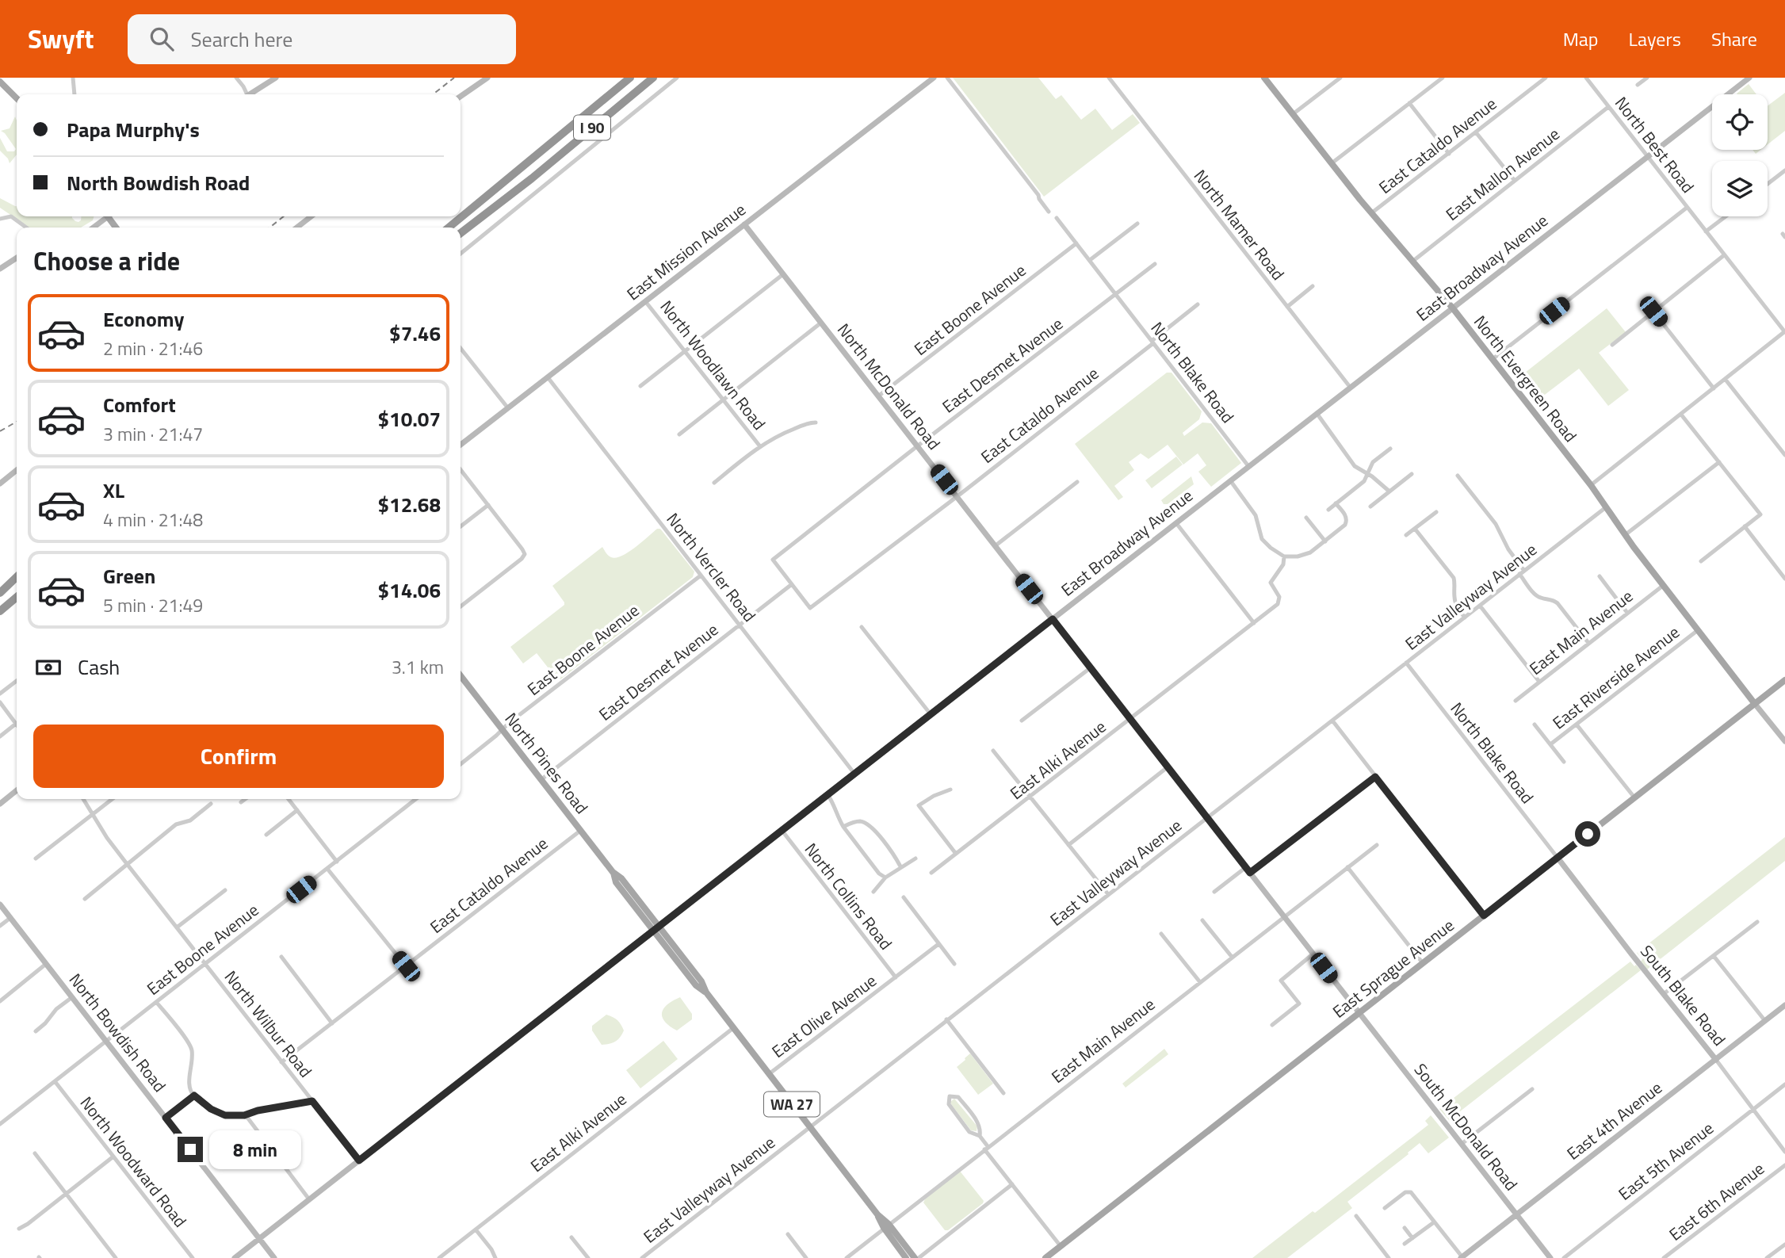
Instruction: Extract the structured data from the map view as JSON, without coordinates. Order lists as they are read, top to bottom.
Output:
{
  "streets": {
    "highway": ["I 90"],
    "main road": [
      "North Evergreen Road",
      "North Pines Road",
      "East Sprague Avenue",
      "WA 27"
    ],
    "street": [
      "North Best Road",
      "East Cataldo Avenue",
      "East Mallon Avenue",
      "North Mamer Road",
      "East Mission Avenue",
      "East Broadway Avenue",
      "East Boone Avenue",
      "North Woodlawn Road",
      "East Desmet Avenue",
      "North Blake Road",
      "North McDonald Road",
      "North Vercler Road",
      "East Valleyway Avenue",
      "East Main Avenue",
      "East Riverside Avenue",
      "East Alki Avenue",
      "North Collins Road",
      "South Blake Road",
      "East Olive Avenue",
      "North Wilbur Road",
      "North Bowdish Road",
      "East 4th Avenue",
      "South McDonald Road",
      "East 5th Avenue",
      "North Woodward Road",
      "East 6th Avenue"
    ]
  },
  "crossings": [
    ["North Best Road", "East Mallon Avenue"],
    ["North Best Road", "East Broadway Avenue"],
    ["East Cataldo Avenue", "East Desmet Avenue"],
    ["East Cataldo Avenue", "North Blake Road"],
    ["East Cataldo Avenue", "North Evergreen Road"],
    ["East Cataldo Avenue", "North McDonald Road"],
    ["East Cataldo Avenue", "North Pines Road"],
    ["East Cataldo Avenue", "North Wilbur Road"],
    ["East Mallon Avenue", "North Evergreen Road"],
    ["North Mamer Road", "East Broadway Avenue"],
    ["East Mission Avenue", "North Woodlawn Road"],
    ["East Mission Avenue", "North McDonald Road"],
    ["East Mission Avenue", "North Vercler Road"],
    ["East Broadway Avenue", "North Blake Road"],
    ["East Broadway Avenue", "North Evergreen Road"],
    ["East Broadway Avenue", "North McDonald Road"],
    ["East Broadway Avenue", "North Vercler Road"],
    ["East Broadway Avenue", "North Pines Road"],
    ["East Broadway Avenue", "North Collins Road"],
    ["East Broadway Avenue", "North Wilbur Road"],
    ["East Broadway Avenue", "North Bowdish Road"],
    ["East Boone Avenue", "North Blake Road"],
    ["East Boone Avenue", "North McDonald Road"],
    ["East Boone Avenue", "North Vercler Road"],
    ["East Boone Avenue", "North Pines Road"],
    ["East Boone Avenue", "North Wilbur Road"],
    ["East Boone Avenue", "North Bowdish Road"],
    ["East Boone Avenue", "North Woodward Road"],
    ["East Desmet Avenue", "North Blake Road"],
    ["East Desmet Avenue", "North McDonald Road"],
    ["East Desmet Avenue", "North Vercler Road"],
    ["East Desmet Avenue", "North Pines Road"],
    ["North Blake Road", "East Valleyway Avenue"],
    ["North Blake Road", "East Sprague Avenue"],
    ["North Blake Road", "South Blake Road"],
    ["North Evergreen Road", "East Valleyway Avenue"],
    ["North Evergreen Road", "East Main Avenue"],
    ["North Evergreen Road", "East Riverside Avenue"],
    ["North Evergreen Road", "East Sprague Avenue"],
    ["North McDonald Road", "East Valleyway Avenue"],
    ["North McDonald Road", "East Main Avenue"],
    ["North McDonald Road", "East Alki Avenue"],
    ["North McDonald Road", "East Sprague Avenue"],
    ["North McDonald Road", "South McDonald Road"],
    ["East Valleyway Avenue", "North Pines Road"],
    ["East Main Avenue", "North Pines Road"],
    ["East Alki Avenue", "North Pines Road"],
    ["North Pines Road", "East Olive Avenue"],
    ["North Collins Road", "East Olive Avenue"],
    ["East Sprague Avenue", "South Blake Road"],
    ["East Sprague Avenue", "South McDonald Road"],
    ["South Blake Road", "East 4th Avenue"],
    ["South Blake Road", "East 5th Avenue"],
    ["East 4th Avenue", "South McDonald Road"]
  ],
  "page": {
    "header": "Swyft",
    "search": "Search here",
    "nav": ["Map", "Layers", "Share"],
    "banner": ["Papa Murphy's", "North Bowdish Road"],
    "heading": "Choose a ride",
    "list": [
      {
        "name": "Economy",
        "note": "2 min · 21:46",
        "value": "$7.46"
      },
      {
        "name": "Comfort",
        "note": "3 min · 21:47",
        "value": "$10.07"
      },
      {
        "name": "XL",
        "note": "4 min · 21:48",
        "value": "$12.68"
      },
      {
        "name": "Green",
        "note": "5 min · 21:49",
        "value": "$14.06"
      }
    ],
    "pay": ["Cash", "3.1 km"],
    "buttons": "Confirm",
    "bubble": "8 min"
  }
}
